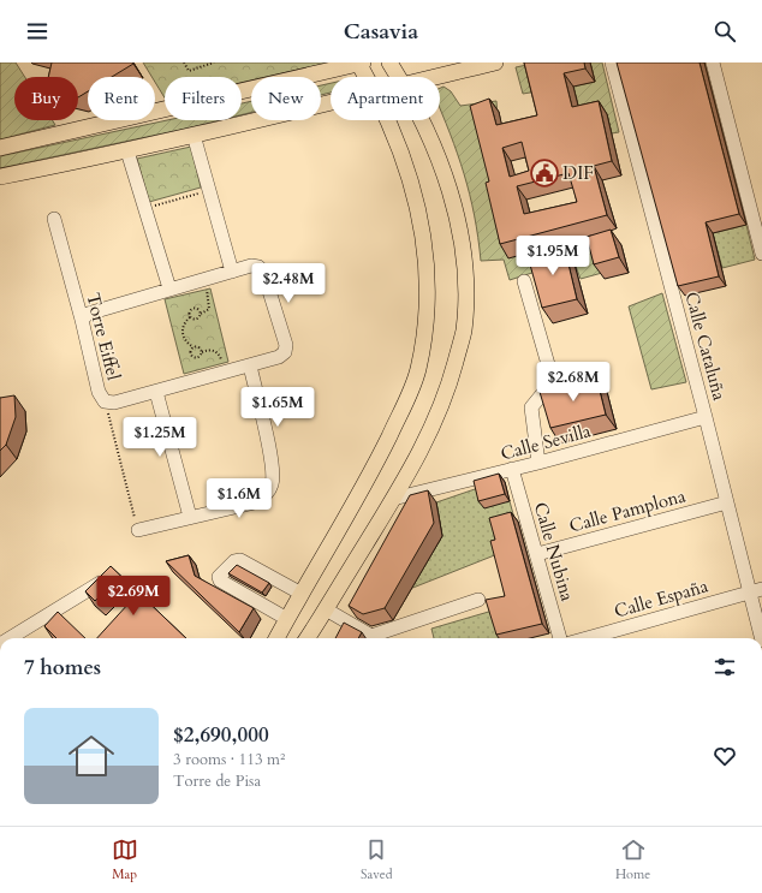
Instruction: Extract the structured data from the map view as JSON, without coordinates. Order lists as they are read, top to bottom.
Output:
{
  "streets": {
    "street": [
      "Torre Eiffel",
      "Calle Cataluña",
      "Calle Sevilla",
      "Calle Pamplona",
      "Calle Nubina",
      "Calle España"
    ]
  },
  "crossings": [
    ["Calle Cataluña", "Calle Sevilla"],
    ["Calle Cataluña", "Calle Pamplona"],
    ["Calle Cataluña", "Calle España"],
    ["Calle Sevilla", "Calle Nubina"],
    ["Calle Pamplona", "Calle Nubina"]
  ],
  "places": {
    "public building": ["DIF"]
  },
  "page": {
    "header": "Casavia",
    "chip": [
      "Buy",
      "Rent",
      "Filters",
      "New",
      "Apartment"
    ],
    "price": [
      "$1.95M",
      "$2.48M",
      "$2.68M",
      "$1.65M",
      "$1.25M",
      "$1.6M",
      "$2.69M"
    ],
    "heading": "7 homes",
    "list": [
      {
        "name": "$2,690,000",
        "note": "3 rooms · 113 m² · Torre de Pisa"
      }
    ],
    "tabs": ["Map", "Saved", "Home"]
  }
}
